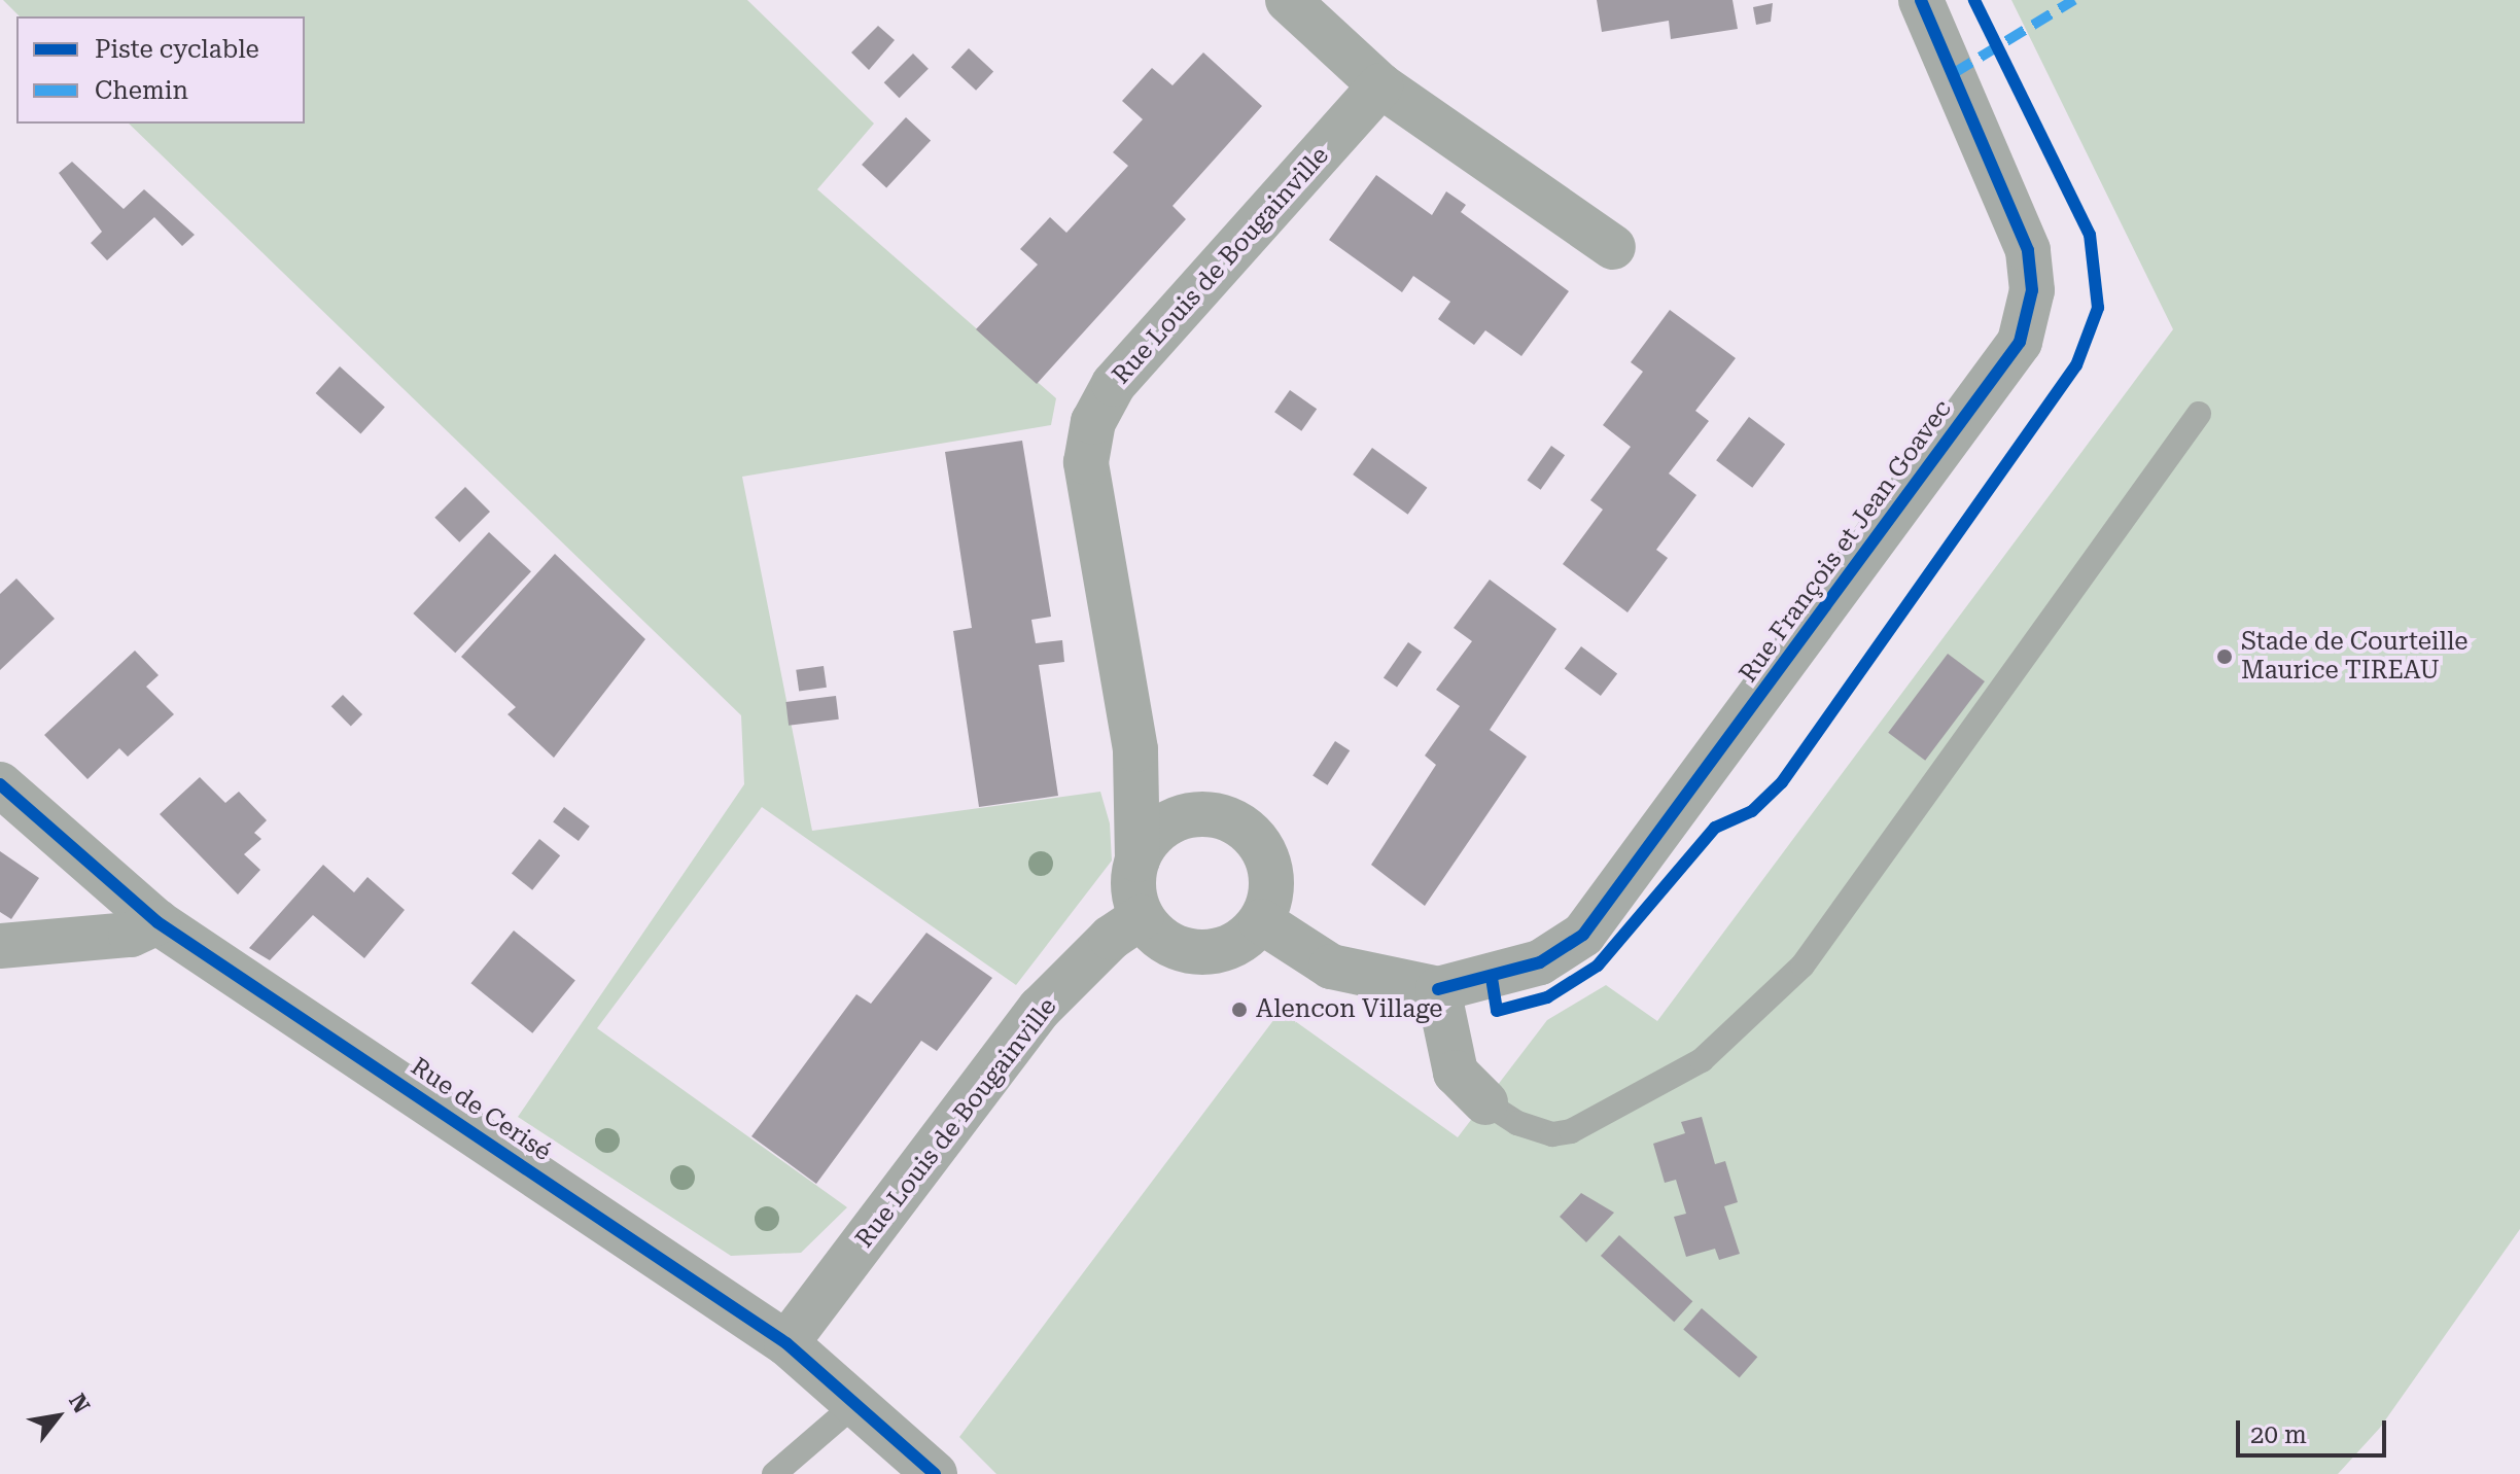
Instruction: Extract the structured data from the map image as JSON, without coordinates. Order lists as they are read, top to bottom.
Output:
{
  "streets": {
    "street": ["Rue Louis de Bougainville", "Rue François et Jean Goavec", "Rue de Cerisé"]
  },
  "crossings": [
    ["Rue Louis de Bougainville", "Rue de Cerisé"]
  ],
  "places": ["Stade de Courteille Maurice TIREAU", "Alencon Village"],
  "legend": ["Piste cyclable", "Chemin"],
  "scale_bar": "20 m",
  "north": "top right"
}
